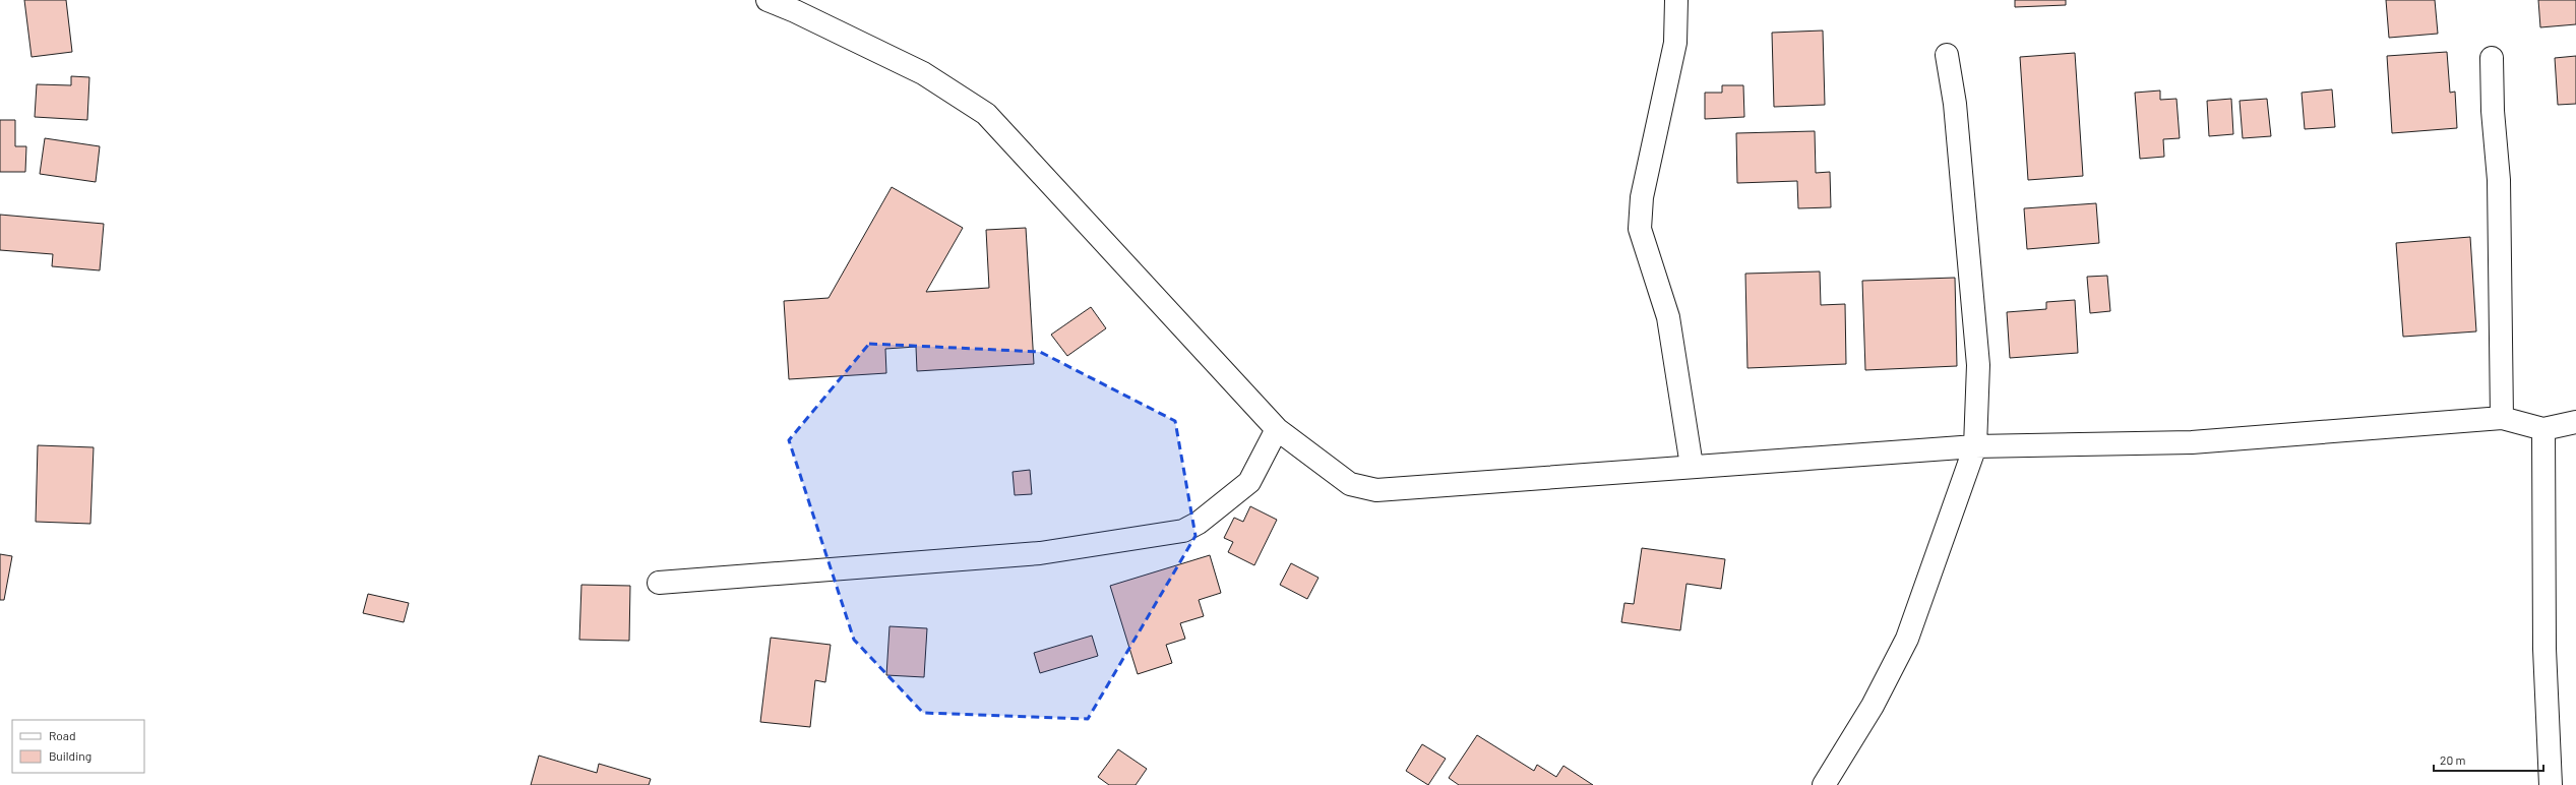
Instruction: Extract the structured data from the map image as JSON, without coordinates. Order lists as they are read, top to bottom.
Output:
{
  "legend": ["Road", "Building"],
  "scale_bar": "20 m"
}
